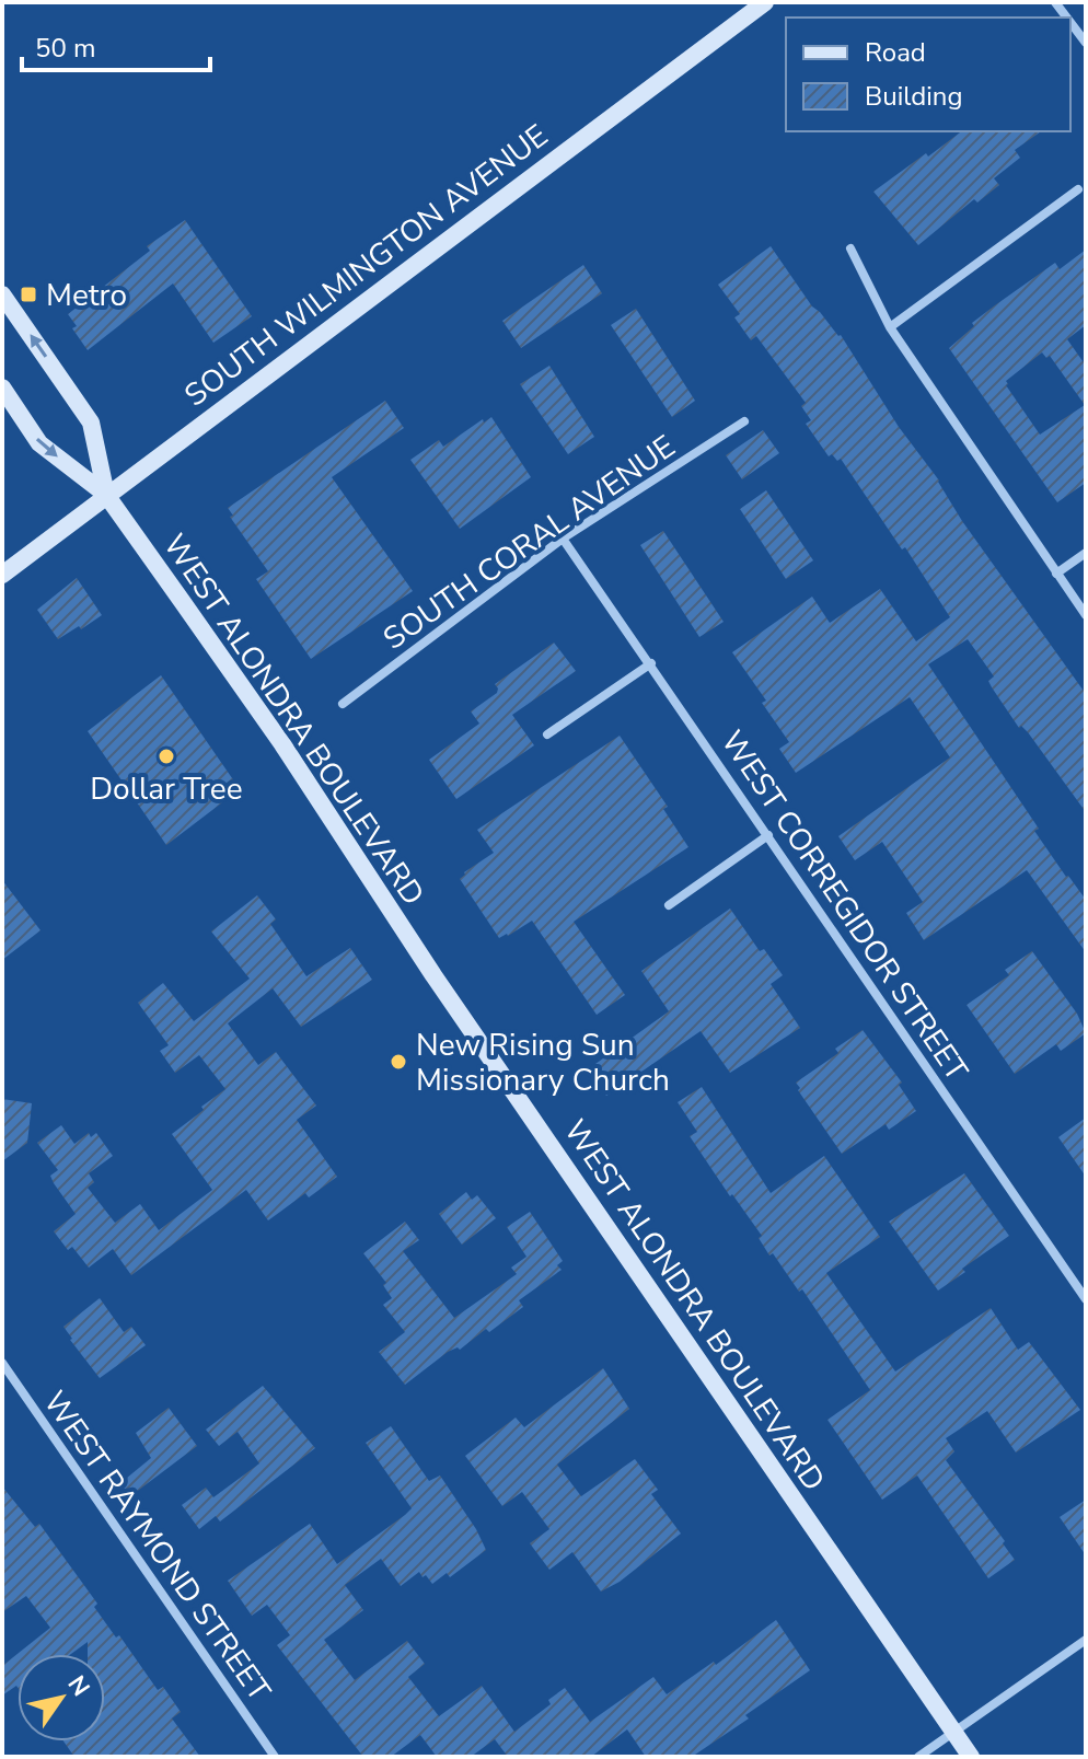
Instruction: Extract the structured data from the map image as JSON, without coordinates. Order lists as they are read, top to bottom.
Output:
{
  "streets": {
    "main road": ["SOUTH WILMINGTON AVENUE", "WEST ALONDRA BOULEVARD"],
    "street": ["SOUTH CORAL AVENUE", "WEST CORREGIDOR STREET", "WEST RAYMOND STREET"]
  },
  "crossings": [
    ["SOUTH WILMINGTON AVENUE", "WEST ALONDRA BOULEVARD"],
    ["SOUTH CORAL AVENUE", "WEST CORREGIDOR STREET"]
  ],
  "places": {
    "transit": ["Metro"],
    "other": ["Dollar Tree", "New Rising Sun Missionary Church"]
  },
  "legend": ["Road", "Building"],
  "scale_bar": "50 m",
  "north": "top right"
}
